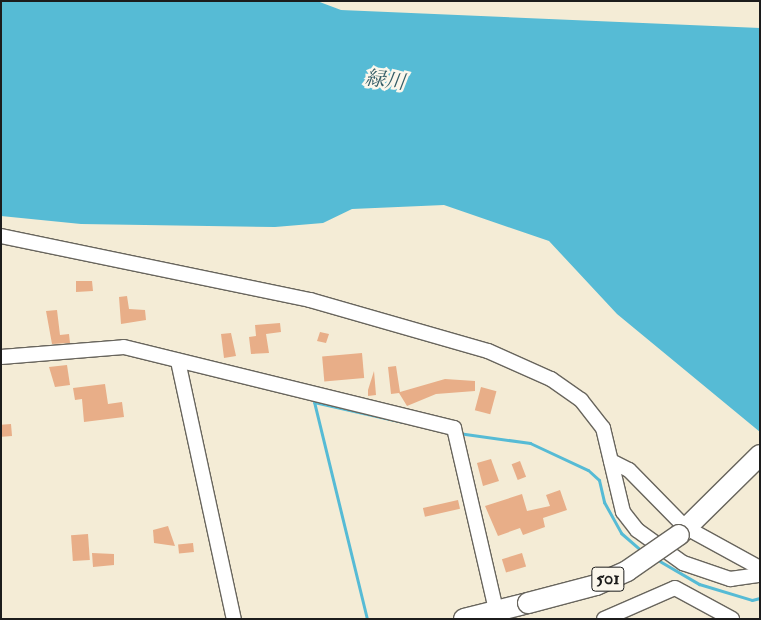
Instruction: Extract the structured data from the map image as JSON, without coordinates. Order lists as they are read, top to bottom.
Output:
{
  "streets": {
    "highway": ["501"]
  },
  "water": ["緑川"]
}
